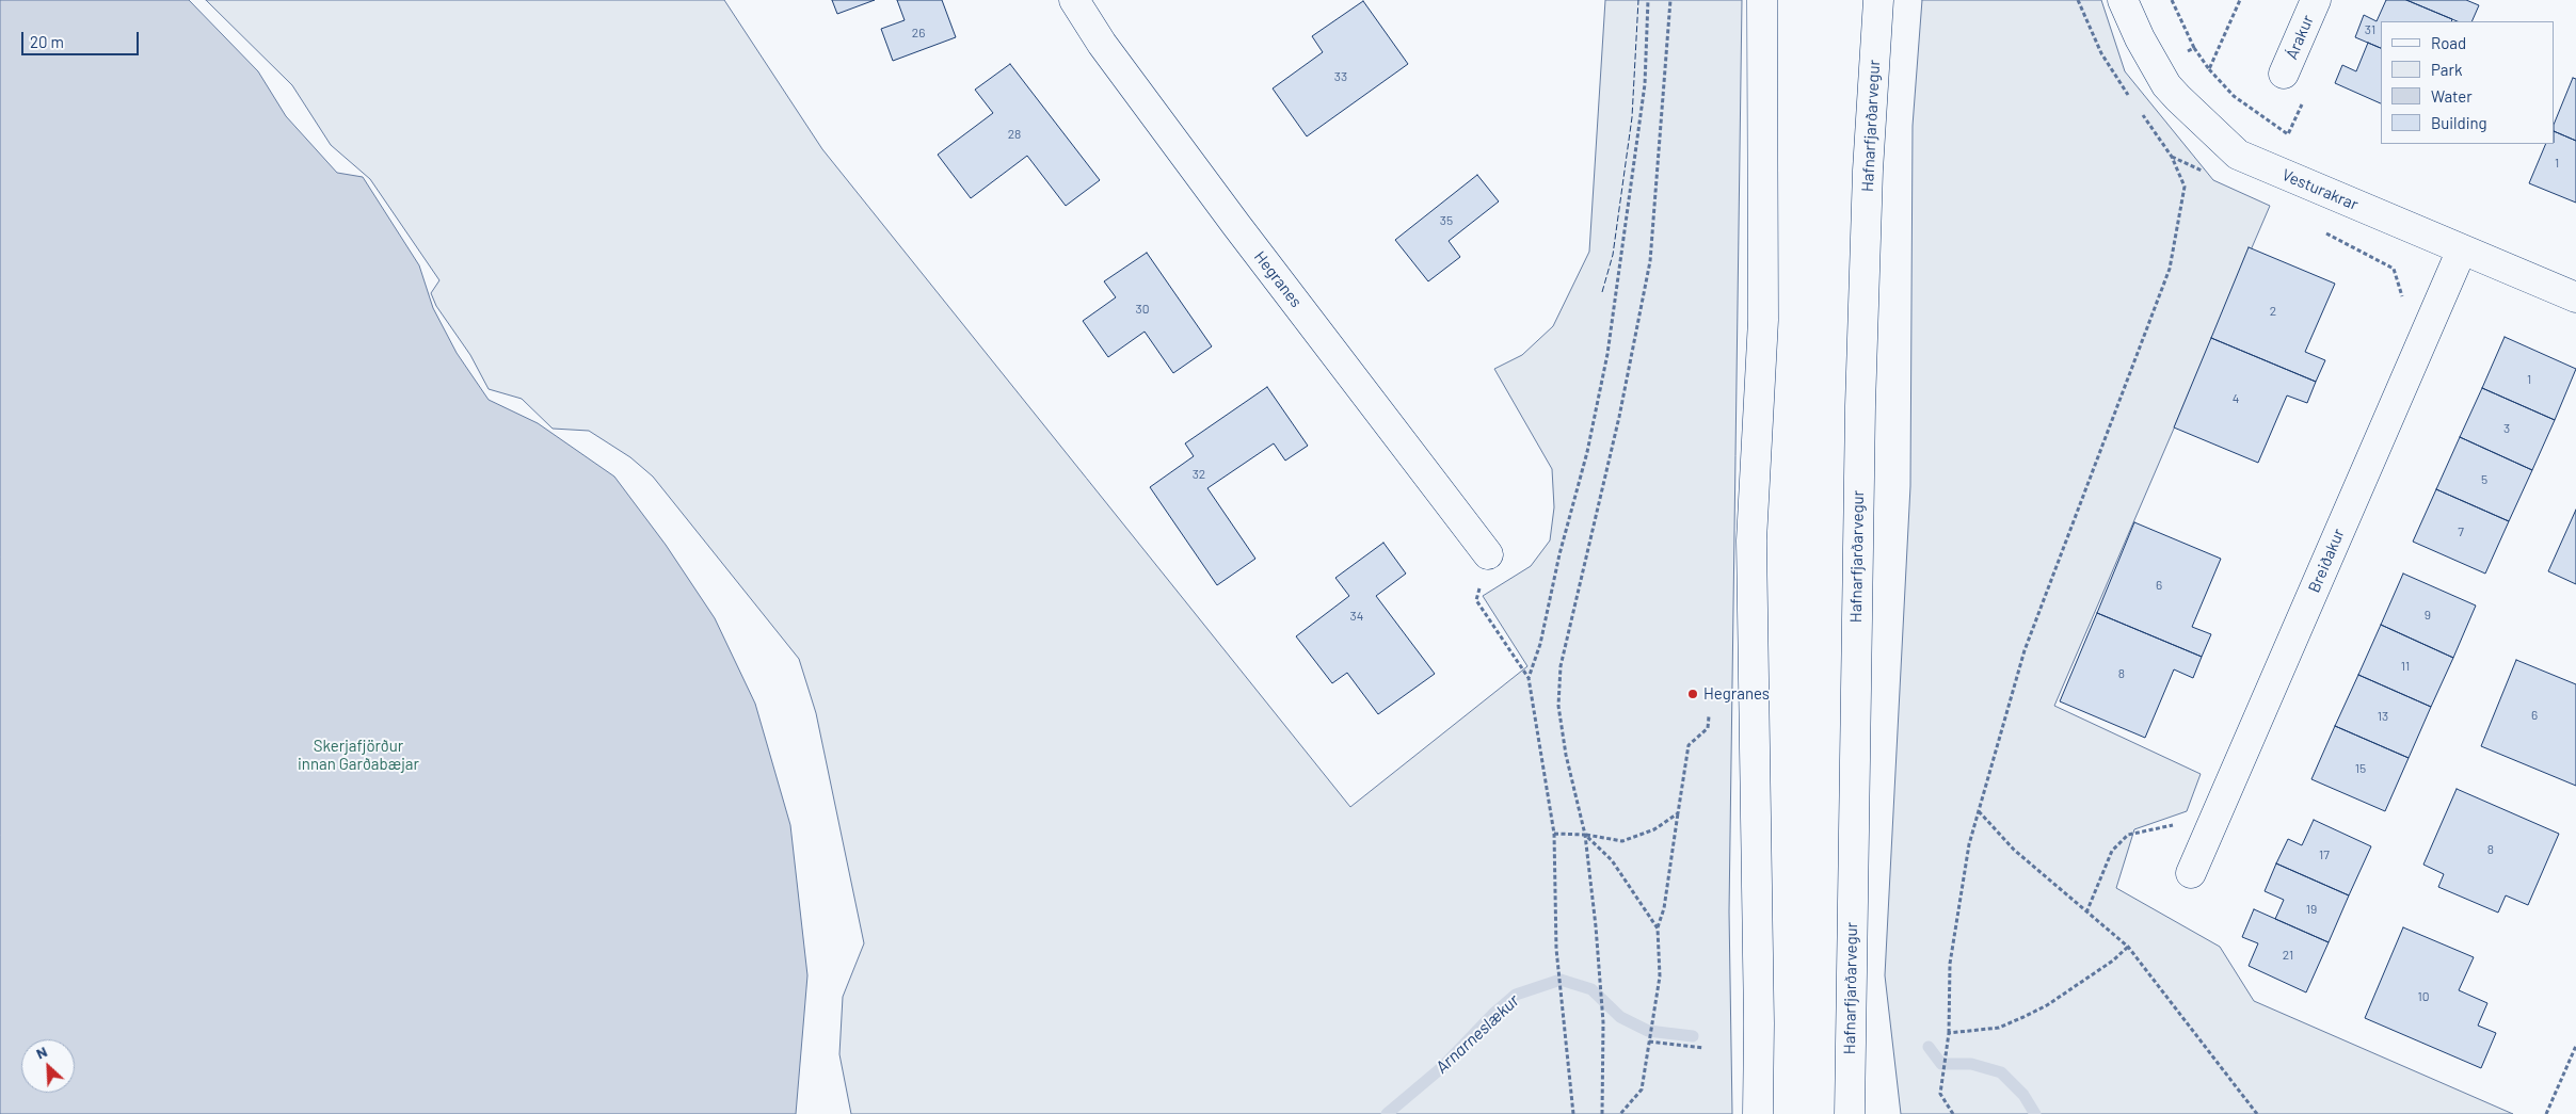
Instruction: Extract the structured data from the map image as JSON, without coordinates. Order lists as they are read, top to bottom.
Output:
{
  "streets": {
    "main road": [
      "Árakur",
      "Hafnarfjarðarvegur",
      "Vesturakrar",
      "Hegranes",
      "Breiðakur"
    ]
  },
  "crossings": [
    ["Vesturakrar", "Breiðakur"]
  ],
  "water": ["Arnarneslækur"],
  "parks": ["Skerjafjörður innan Garðabæjar"],
  "places": ["Hegranes"],
  "house_numbers": [
    "31",
    "26",
    "33",
    "28",
    "1",
    "35",
    "30",
    "2",
    "1",
    "4",
    "3",
    "32",
    "5",
    "7",
    "6",
    "9",
    "34",
    "11",
    "8",
    "6",
    "13",
    "15",
    "8",
    "17",
    "19",
    "21",
    "10"
  ],
  "legend": [
    "Road",
    "Park",
    "Water",
    "Building"
  ],
  "scale_bar": "20 m",
  "north": "top left"
}
